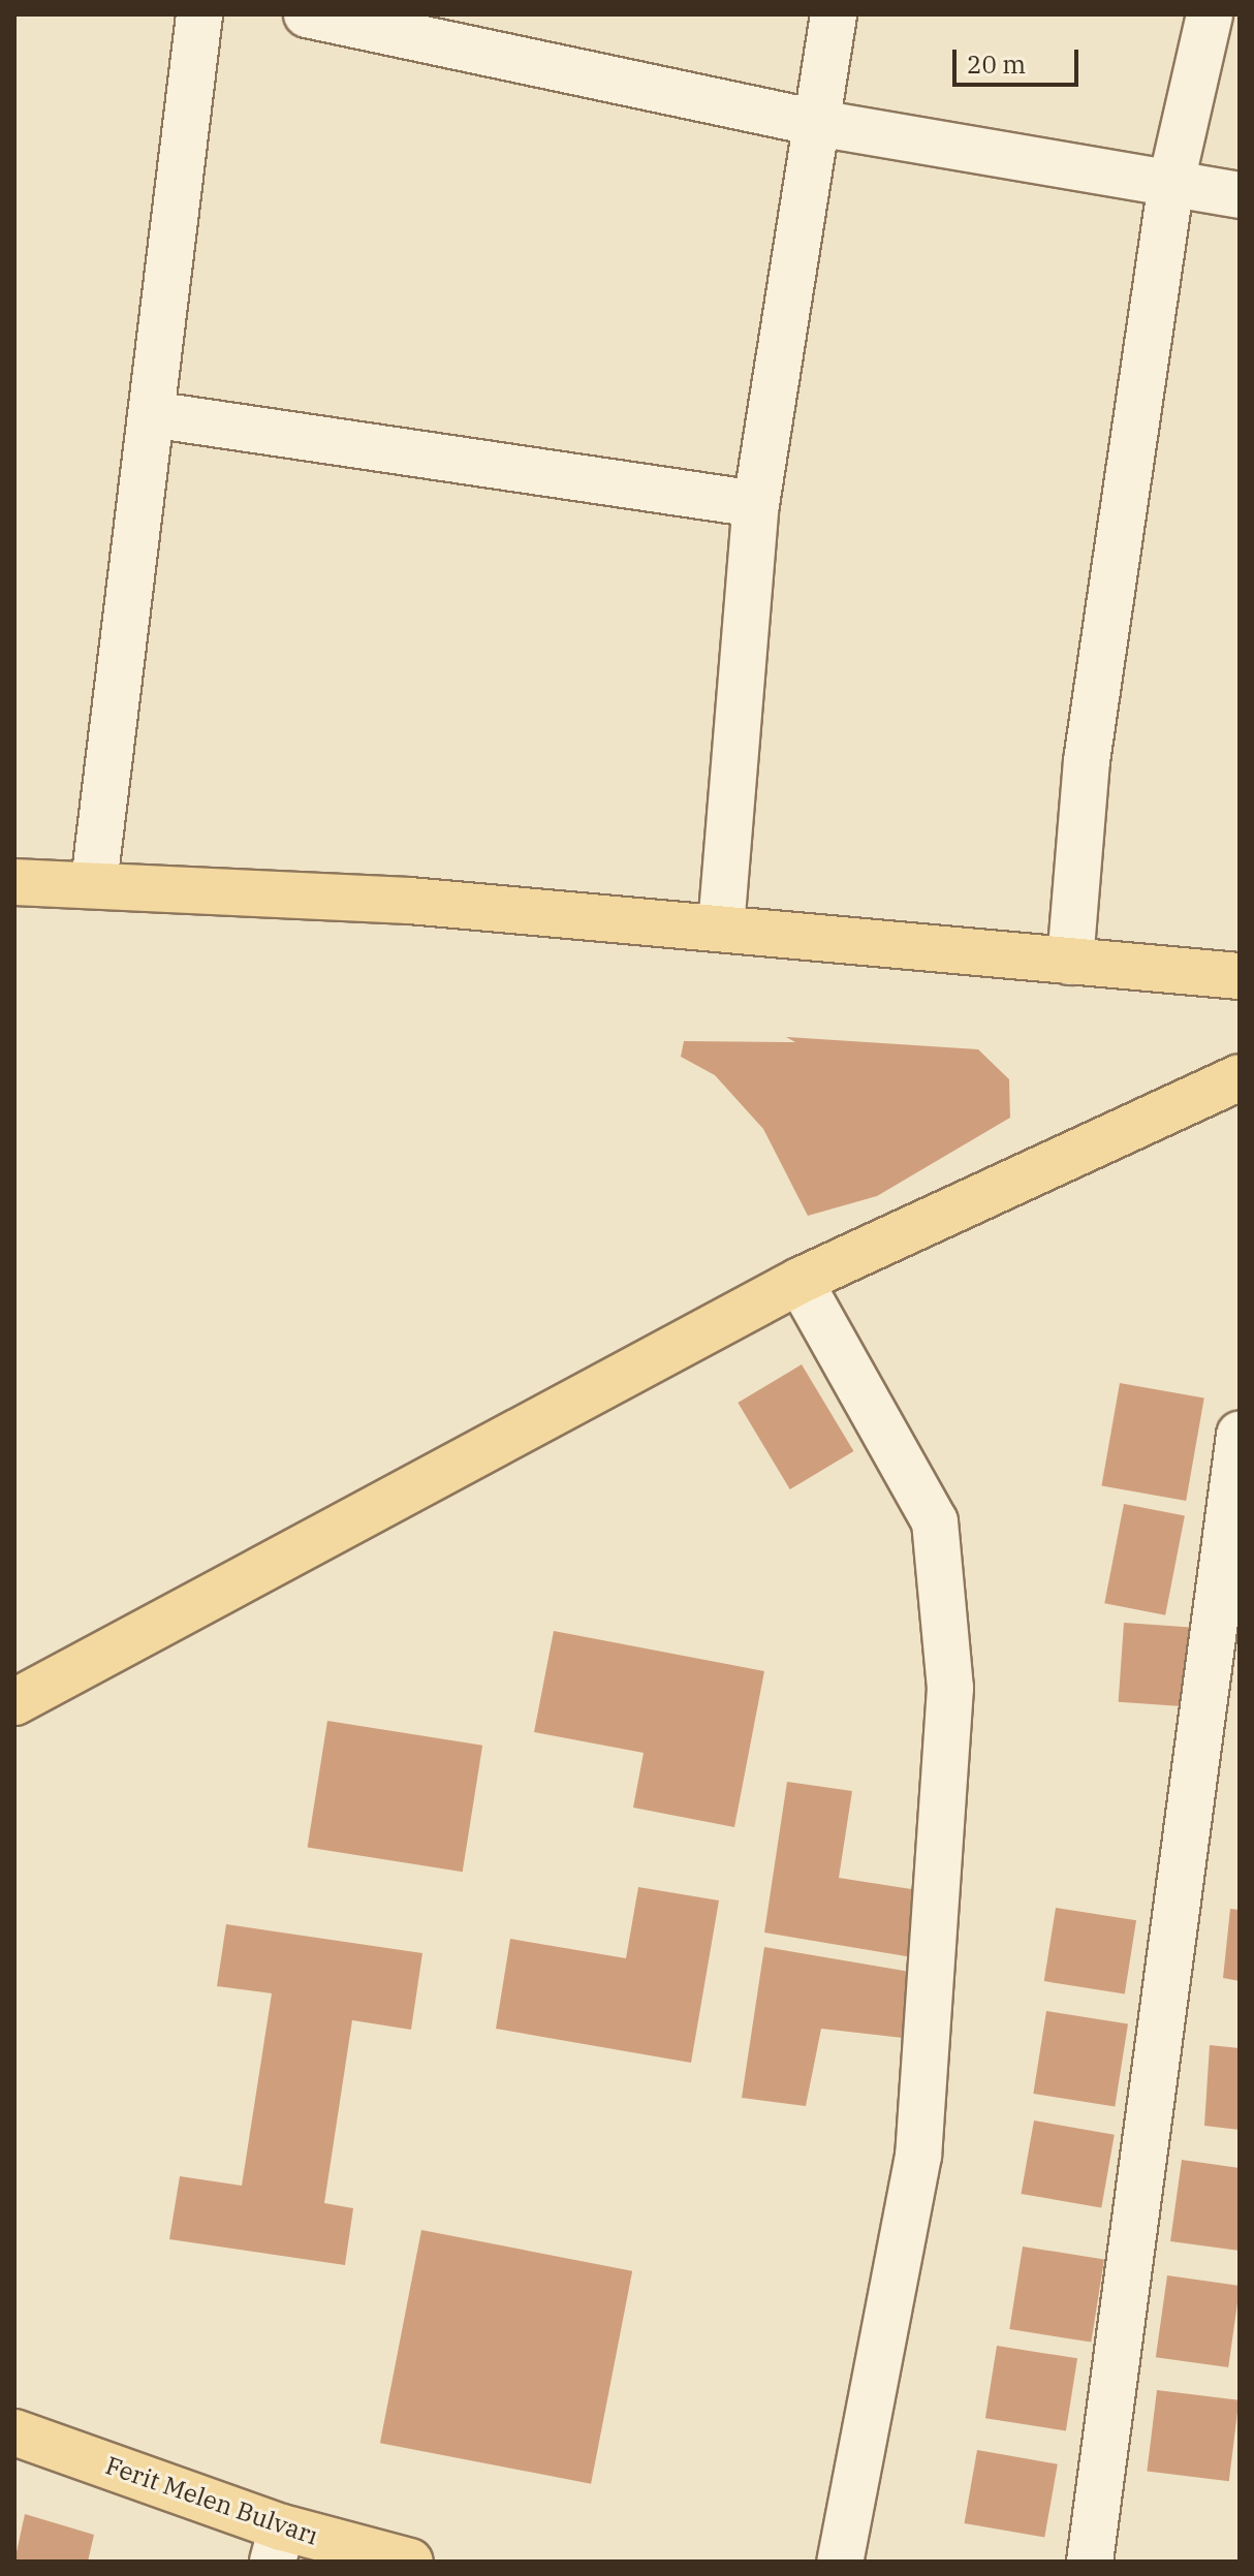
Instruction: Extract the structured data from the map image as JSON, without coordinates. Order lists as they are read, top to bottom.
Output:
{
  "streets": {
    "main road": ["Ferit Melen Bulvarı"]
  },
  "scale_bar": "20 m"
}
